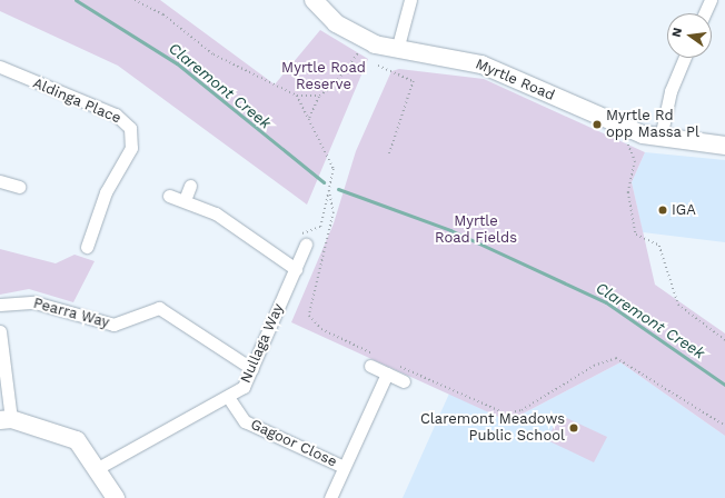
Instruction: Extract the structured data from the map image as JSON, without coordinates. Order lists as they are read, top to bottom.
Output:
{
  "streets": {
    "street": [
      "Myrtle Road",
      "Aldinga Place",
      "Pearra Way",
      "Nullaga Way",
      "Gagoor Close"
    ]
  },
  "crossings": [
    ["Pearra Way", "Nullaga Way"],
    ["Nullaga Way", "Gagoor Close"]
  ],
  "water": ["Claremont Creek"],
  "parks": ["Myrtle Road Reserve", "Myrtle Road Fields"],
  "places": ["Myrtle Rd opp Massa Pl", "IGA", "Claremont Meadows Public School"],
  "north": "left"
}
